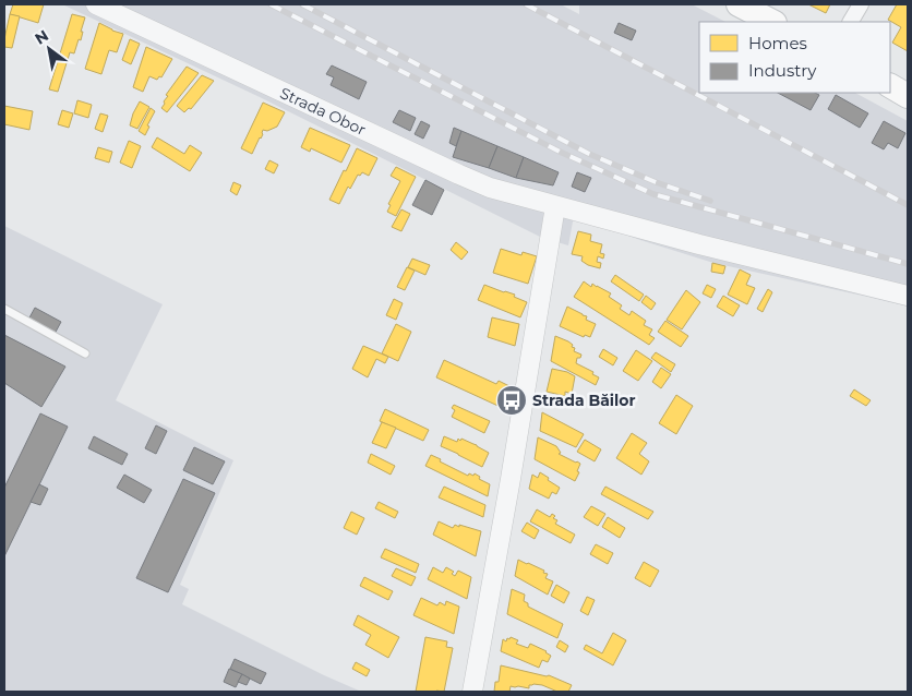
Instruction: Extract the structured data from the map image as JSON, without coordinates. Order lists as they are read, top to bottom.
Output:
{
  "streets": {
    "street": ["Strada Obor"]
  },
  "places": {
    "bus stop": ["Strada Băilor"]
  },
  "legend": ["Homes", "Industry"],
  "north": "top left"
}
